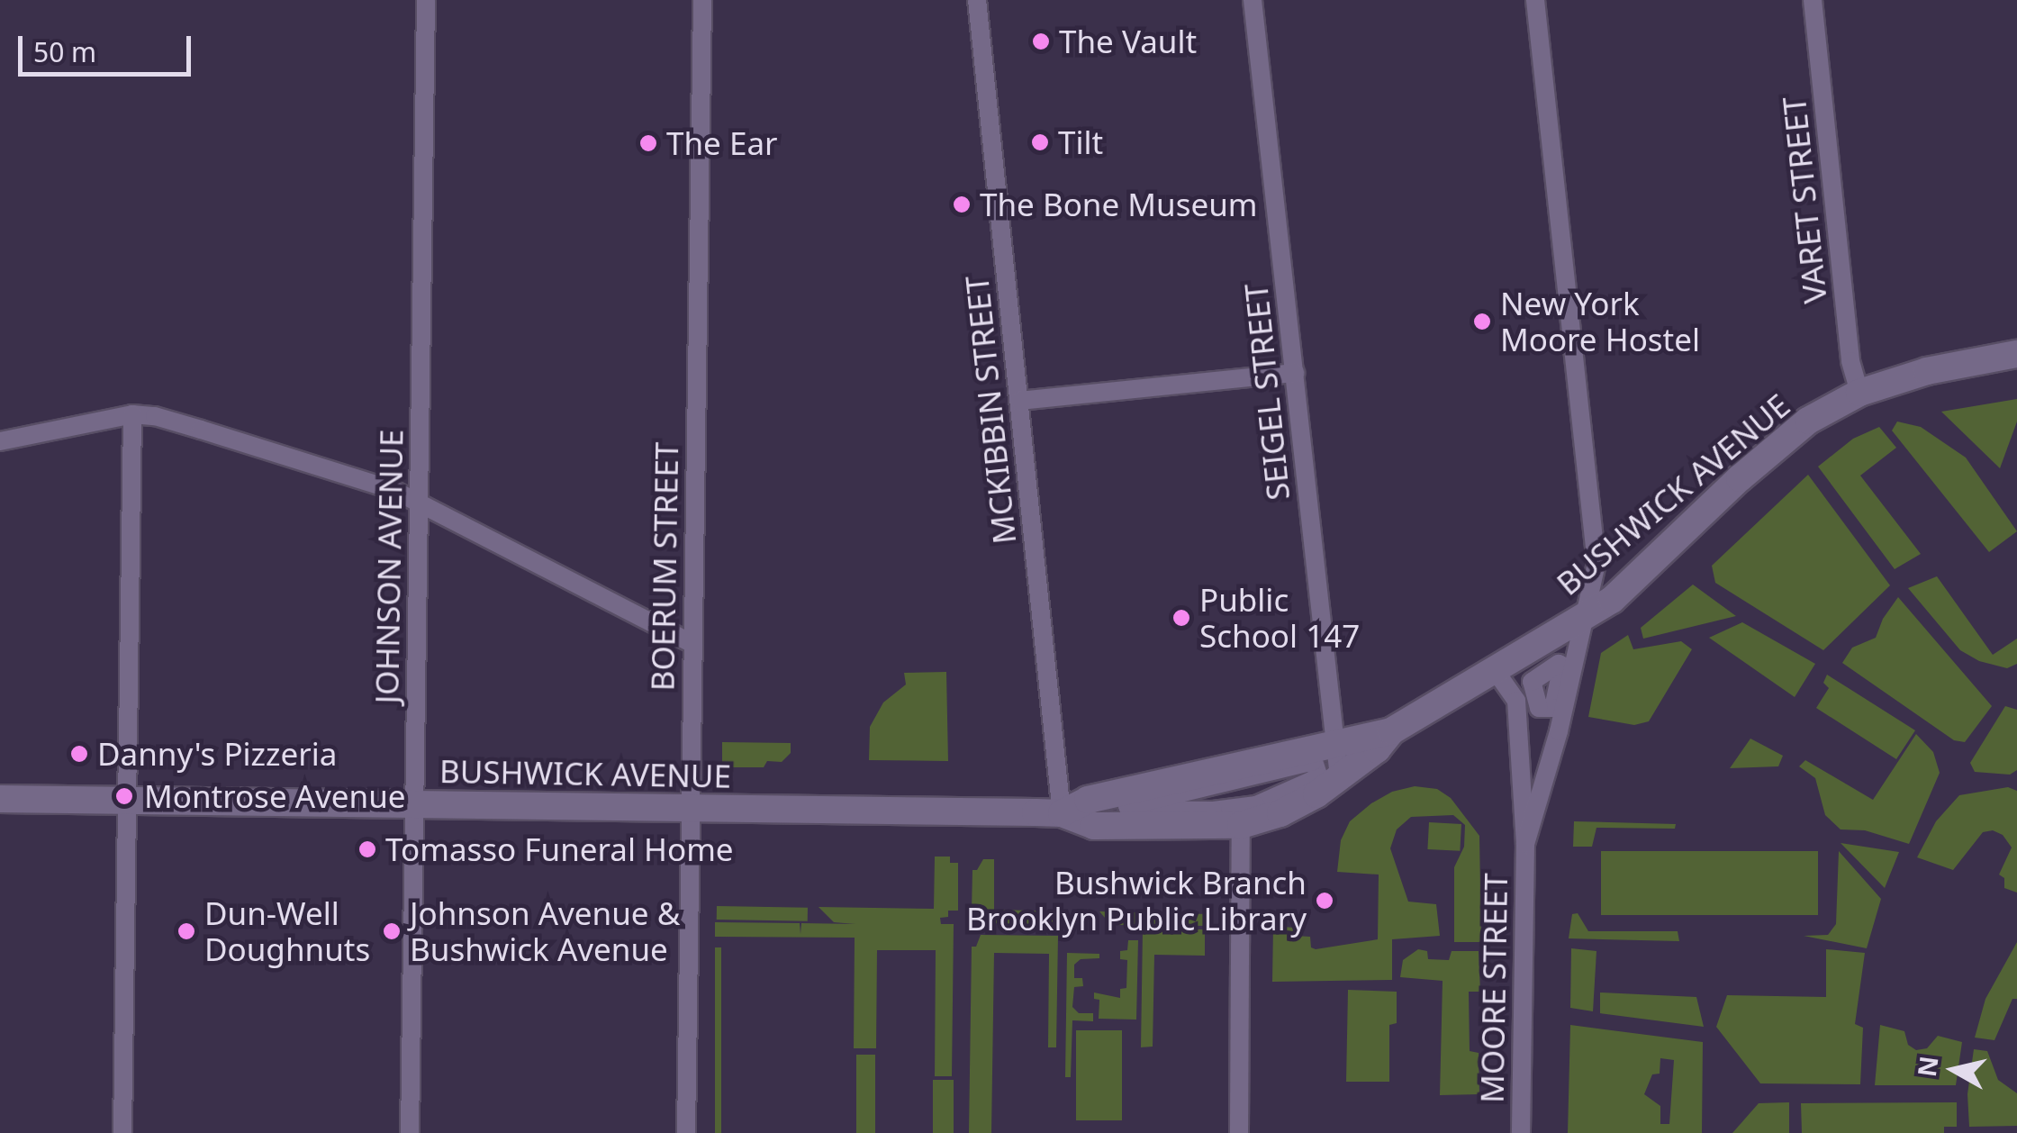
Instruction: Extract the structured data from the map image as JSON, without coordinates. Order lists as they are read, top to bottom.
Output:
{
  "streets": {
    "main road": ["BUSHWICK AVENUE"],
    "street": [
      "VARET STREET",
      "SEIGEL STREET",
      "MCKIBBIN STREET",
      "JOHNSON AVENUE",
      "BOERUM STREET",
      "MOORE STREET"
    ]
  },
  "crossings": [
    ["VARET STREET", "BUSHWICK AVENUE"],
    ["SEIGEL STREET", "BUSHWICK AVENUE"],
    ["MCKIBBIN STREET", "BUSHWICK AVENUE"],
    ["BUSHWICK AVENUE", "JOHNSON AVENUE"],
    ["BUSHWICK AVENUE", "BOERUM STREET"],
    ["BUSHWICK AVENUE", "MOORE STREET"]
  ],
  "places": [
    "The Vault",
    "Tilt",
    "The Ear",
    "The Bone Museum",
    "New York Moore Hostel",
    "Public School 147",
    "Danny's Pizzeria",
    "Montrose Avenue",
    "Tomasso Funeral Home",
    "Bushwick Branch Brooklyn Public Library",
    "Dun-Well Doughnuts",
    "Johnson Avenue & Bushwick Avenue"
  ],
  "scale_bar": "50 m",
  "north": "left"
}
